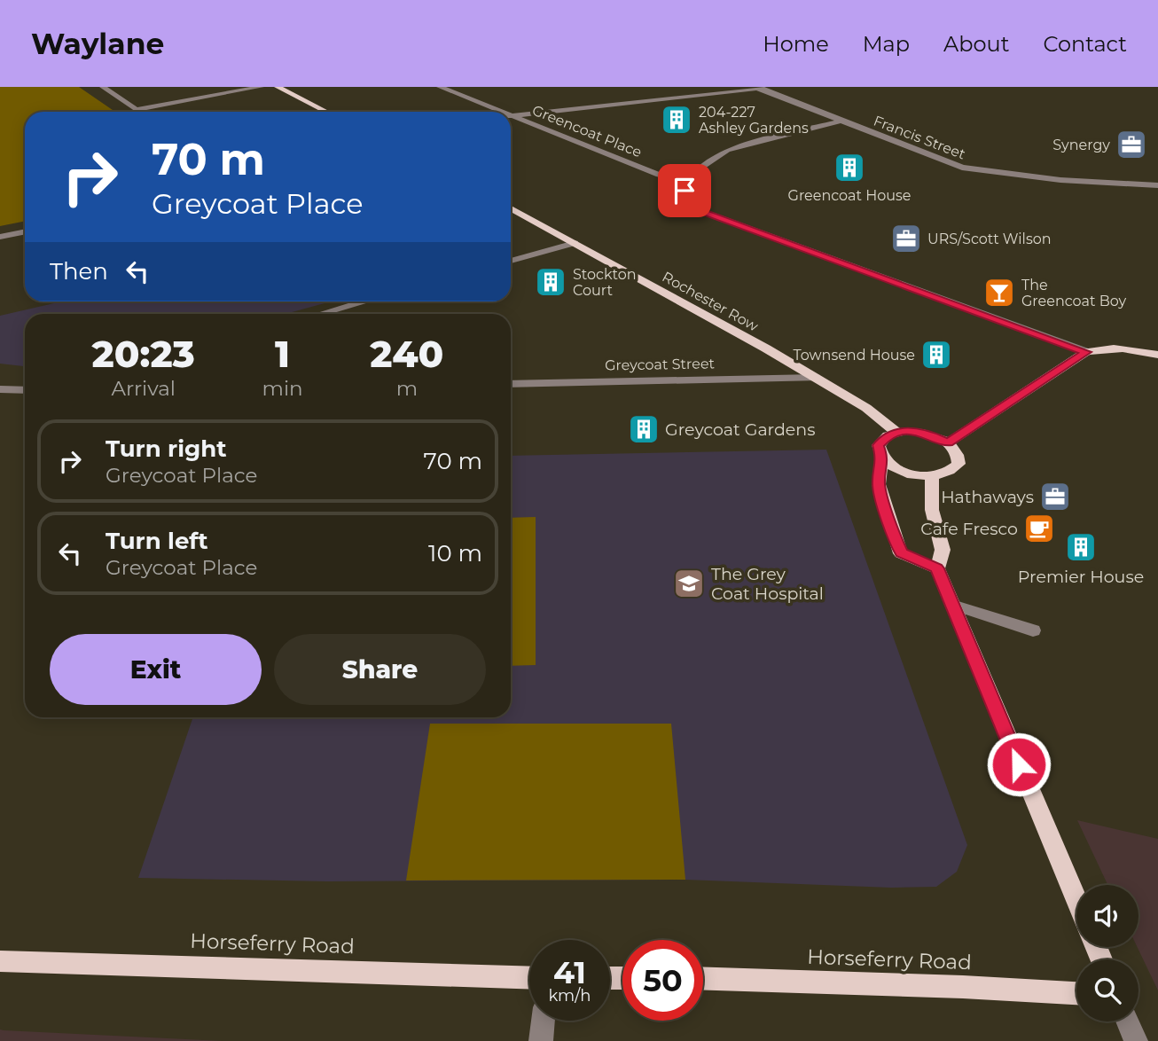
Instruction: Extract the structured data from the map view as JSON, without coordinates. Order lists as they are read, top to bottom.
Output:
{
  "streets": {
    "main road": ["Rochester Row", "Horseferry Road"],
    "street": ["Greencoat Place", "Francis Street", "Greycoat Street"]
  },
  "crossings": [
    ["Rochester Row", "Greycoat Street"]
  ],
  "places": {
    "building": [
      "204-227 Ashley Gardens",
      "Greencoat House",
      "Stockton Court",
      "Townsend House",
      "Greycoat Gardens",
      "Premier House"
    ],
    "office": ["Synergy", "URS/Scott Wilson", "Hathaways"],
    "bar": ["The Greencoat Boy"],
    "cafe": ["Cafe Fresco"],
    "school or university": ["The Grey Coat Hospital"]
  },
  "page": {
    "header": "Waylane",
    "nav": [
      "Home",
      "Map",
      "About",
      "Contact"
    ],
    "turn": ["70 m", "Greycoat Place"],
    "then": "Then",
    "eta": [
      "20:23",
      "Arrival",
      "1",
      "min",
      "240",
      "m"
    ],
    "list": [
      {
        "name": "Turn right",
        "note": "Greycoat Place",
        "value": "70 m"
      },
      {
        "name": "Turn left",
        "note": "Greycoat Place",
        "value": "10 m"
      }
    ],
    "buttons": ["Exit", "Share"],
    "speed": "41 km/h",
    "limit": "50"
  }
}
